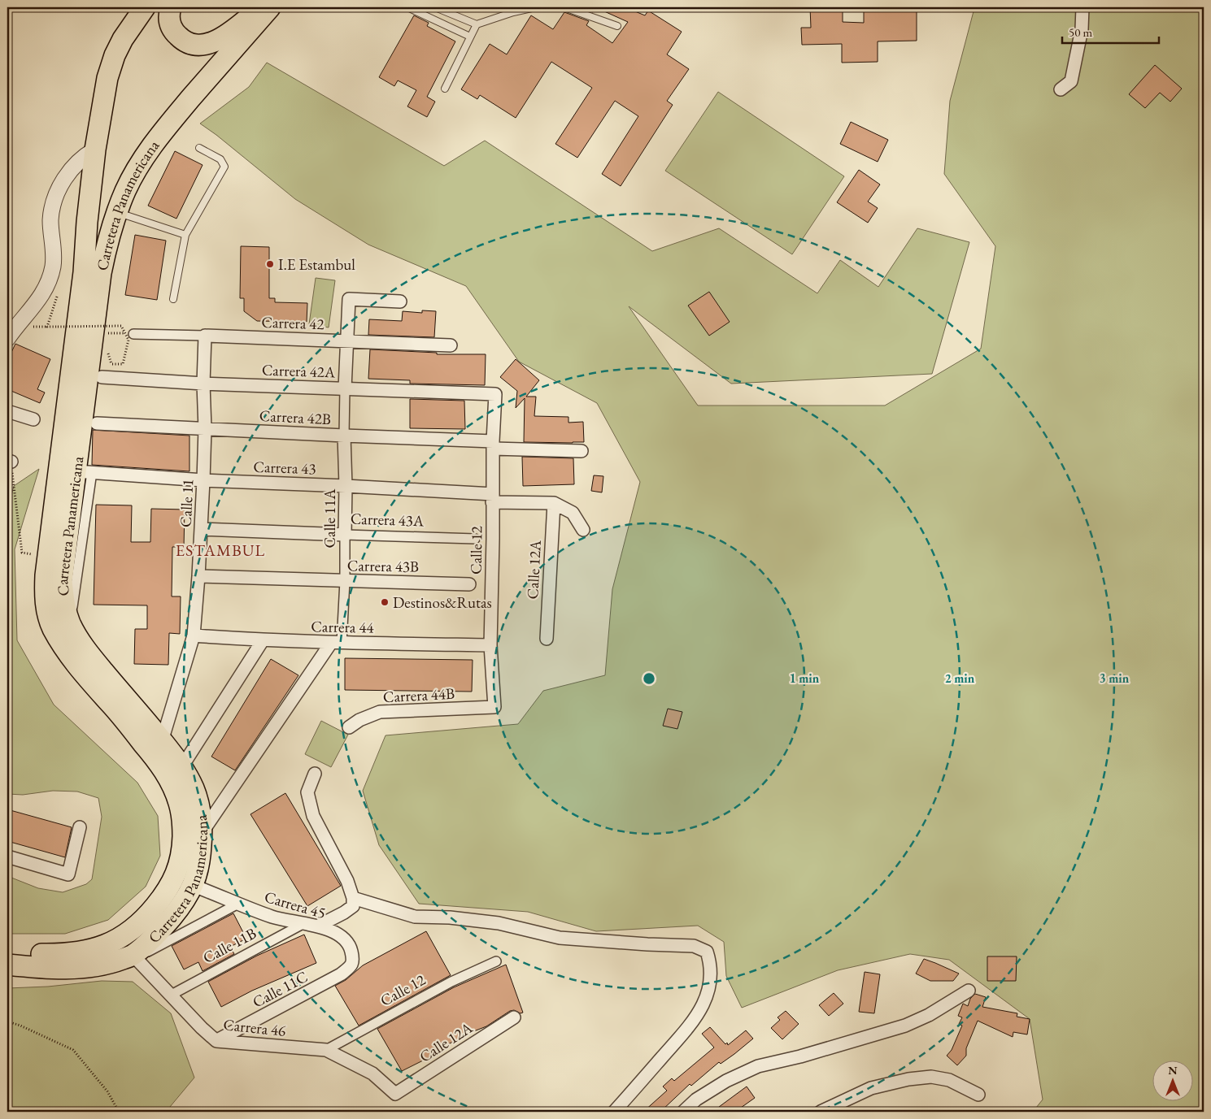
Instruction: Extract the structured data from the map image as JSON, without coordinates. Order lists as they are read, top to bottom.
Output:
{
  "streets": {
    "highway": ["Carretera Panamericana"],
    "street": [
      "Carrera 42",
      "Carrera 42A",
      "Carrera 42B",
      "Carrera 43",
      "Calle 11",
      "Calle 11A",
      "Carrera 43A",
      "Calle 12",
      "Carrera 43B",
      "Calle 12A",
      "Carrera 44",
      "Carrera 44B",
      "Carrera 45",
      "Calle 11B",
      "Calle 11C",
      "Carrera 46"
    ]
  },
  "crossings": [
    ["Carretera Panamericana", "Carrera 43"],
    ["Carretera Panamericana", "Calle 11"],
    ["Carretera Panamericana", "Carrera 45"],
    ["Carretera Panamericana", "Carrera 46"],
    ["Carrera 42", "Calle 11"],
    ["Carrera 42", "Calle 11A"],
    ["Carrera 42A", "Calle 11"],
    ["Carrera 42A", "Calle 11A"],
    ["Carrera 42A", "Calle 12"],
    ["Carrera 42B", "Calle 11"],
    ["Carrera 42B", "Calle 11A"],
    ["Carrera 42B", "Calle 12"],
    ["Carrera 43", "Calle 11"],
    ["Carrera 43", "Calle 11A"],
    ["Carrera 43", "Calle 12"],
    ["Carrera 43", "Calle 12A"],
    ["Calle 11", "Carrera 43A"],
    ["Calle 11", "Carrera 43B"],
    ["Calle 11", "Carrera 44"],
    ["Calle 11A", "Carrera 43A"],
    ["Calle 11A", "Carrera 43B"],
    ["Calle 11A", "Carrera 44"],
    ["Calle 12", "Carrera 44"],
    ["Calle 12", "Carrera 44B"],
    ["Calle 12", "Carrera 46"],
    ["Calle 12A", "Carrera 46"],
    ["Carrera 45", "Calle 11B"],
    ["Carrera 45", "Calle 11C"],
    ["Calle 11B", "Carrera 46"],
    ["Calle 11C", "Carrera 46"]
  ],
  "districts": ["ESTAMBUL"],
  "places": ["I.E Estambul", "Destinos&Rutas"],
  "scale_bar": "50 m",
  "north": "top",
  "rings": ["1 min", "2 min", "3 min"]
}
